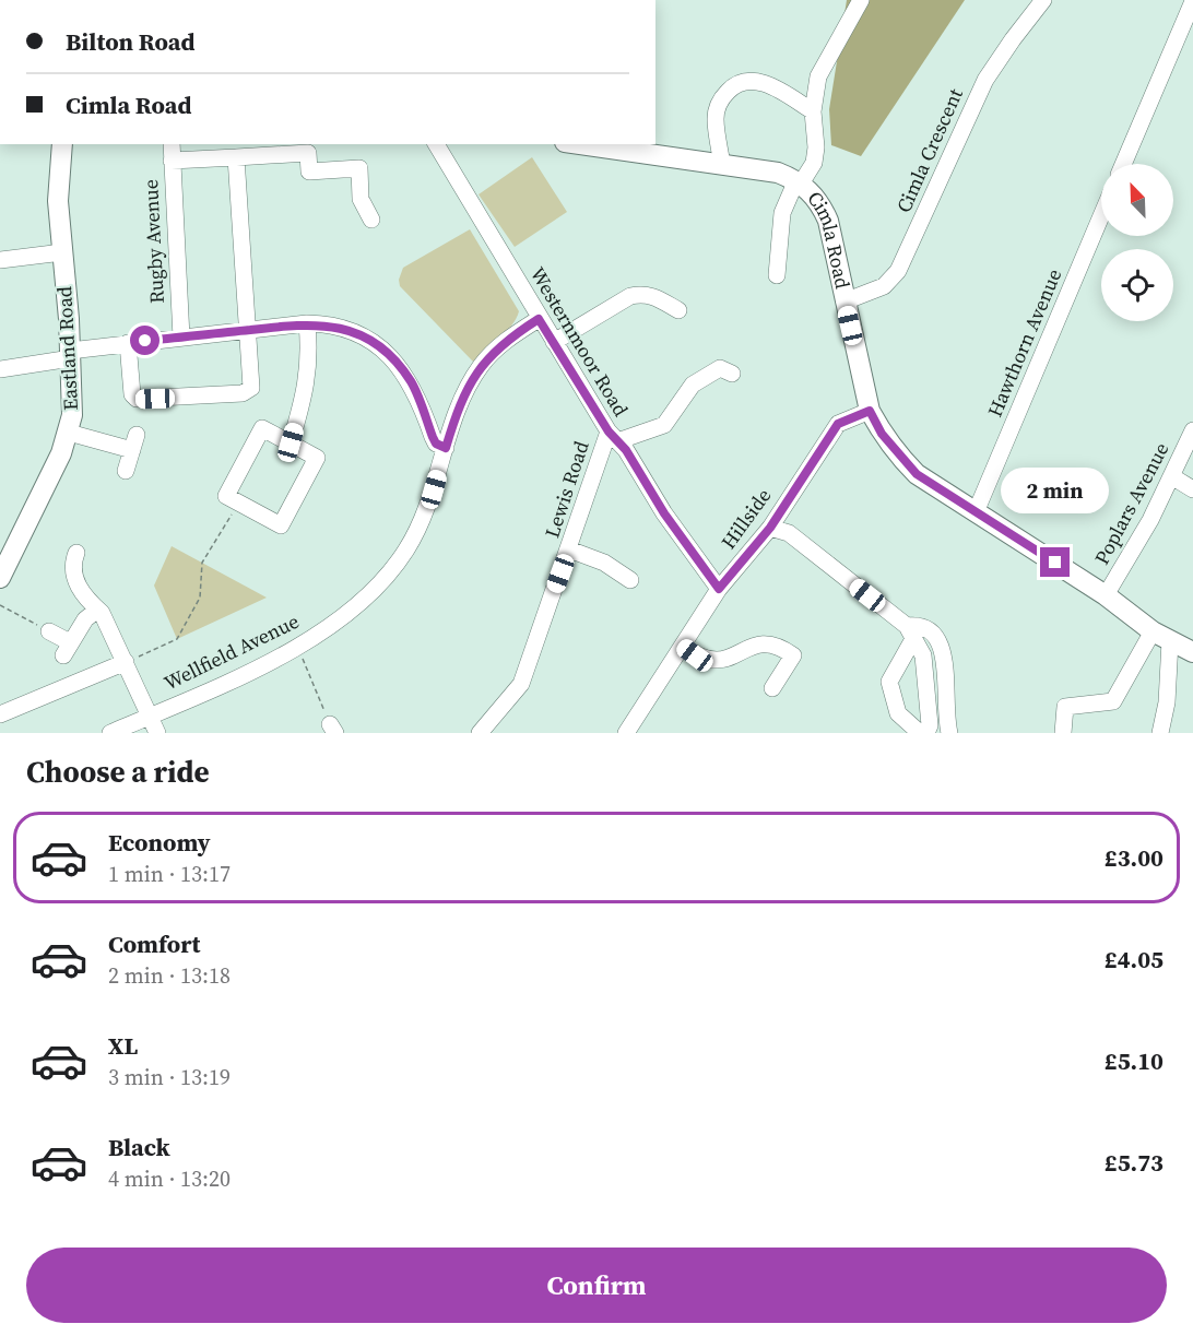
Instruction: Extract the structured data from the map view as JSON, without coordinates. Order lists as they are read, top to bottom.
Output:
{
  "streets": {
    "main road": ["Cimla Road", "Eastland Road"],
    "street": [
      "Cimla Crescent",
      "Rugby Avenue",
      "Westernmoor Road",
      "Hawthorn Avenue",
      "Lewis Road",
      "Poplars Avenue",
      "Hillside",
      "Wellfield Avenue"
    ]
  },
  "crossings": [
    ["Cimla Crescent", "Cimla Road"],
    ["Cimla Road", "Hawthorn Avenue"],
    ["Cimla Road", "Poplars Avenue"],
    ["Cimla Road", "Hillside"],
    ["Westernmoor Road", "Lewis Road"],
    ["Westernmoor Road", "Hillside"],
    ["Westernmoor Road", "Wellfield Avenue"]
  ],
  "north": "top left",
  "page": {
    "banner": ["Bilton Road", "Cimla Road"],
    "bubble": "2 min",
    "heading": "Choose a ride",
    "list": [
      {
        "name": "Economy",
        "note": "1 min · 13:17",
        "value": "£3.00"
      },
      {
        "name": "Comfort",
        "note": "2 min · 13:18",
        "value": "£4.05"
      },
      {
        "name": "XL",
        "note": "3 min · 13:19",
        "value": "£5.10"
      },
      {
        "name": "Black",
        "note": "4 min · 13:20",
        "value": "£5.73"
      }
    ],
    "buttons": "Confirm"
  }
}
